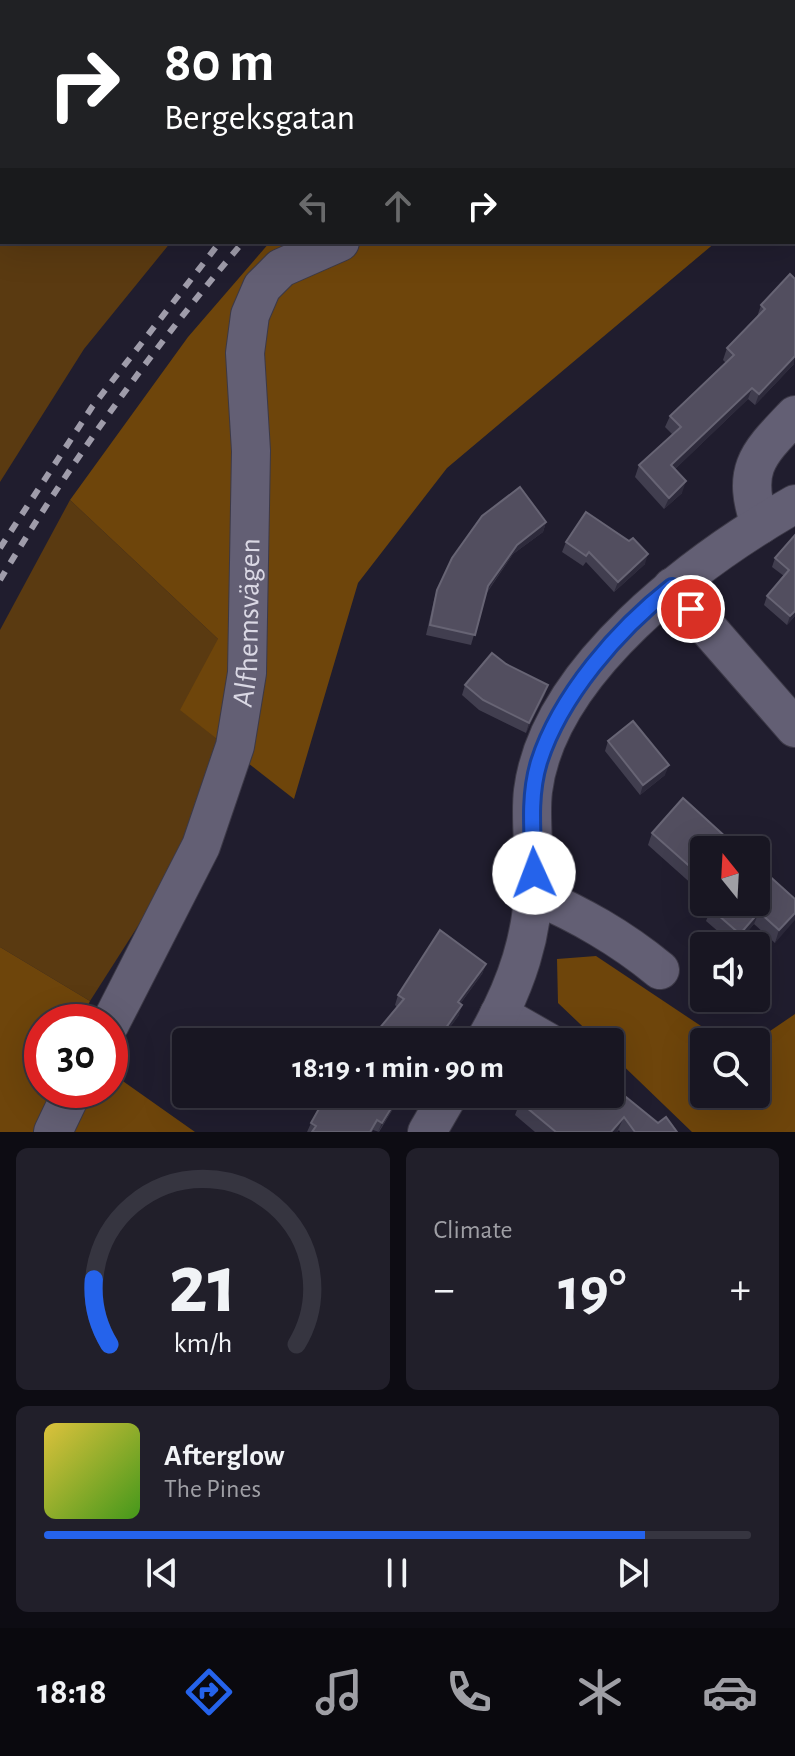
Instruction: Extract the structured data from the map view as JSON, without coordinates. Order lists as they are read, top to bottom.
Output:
{
  "streets": {
    "street": ["Alfhemsvägen"]
  },
  "north": "top",
  "page": {
    "turn": ["80 m", "Bergeksgatan"],
    "limit": "30",
    "trip": "18:19 · 1 min · 90 m",
    "tile": "Climate",
    "heat": ["−", "19°", "+"],
    "song": ["Afterglow", "The Pines"],
    "tabs": "18:18",
    "gauge": ["21", "km/h"]
  }
}
